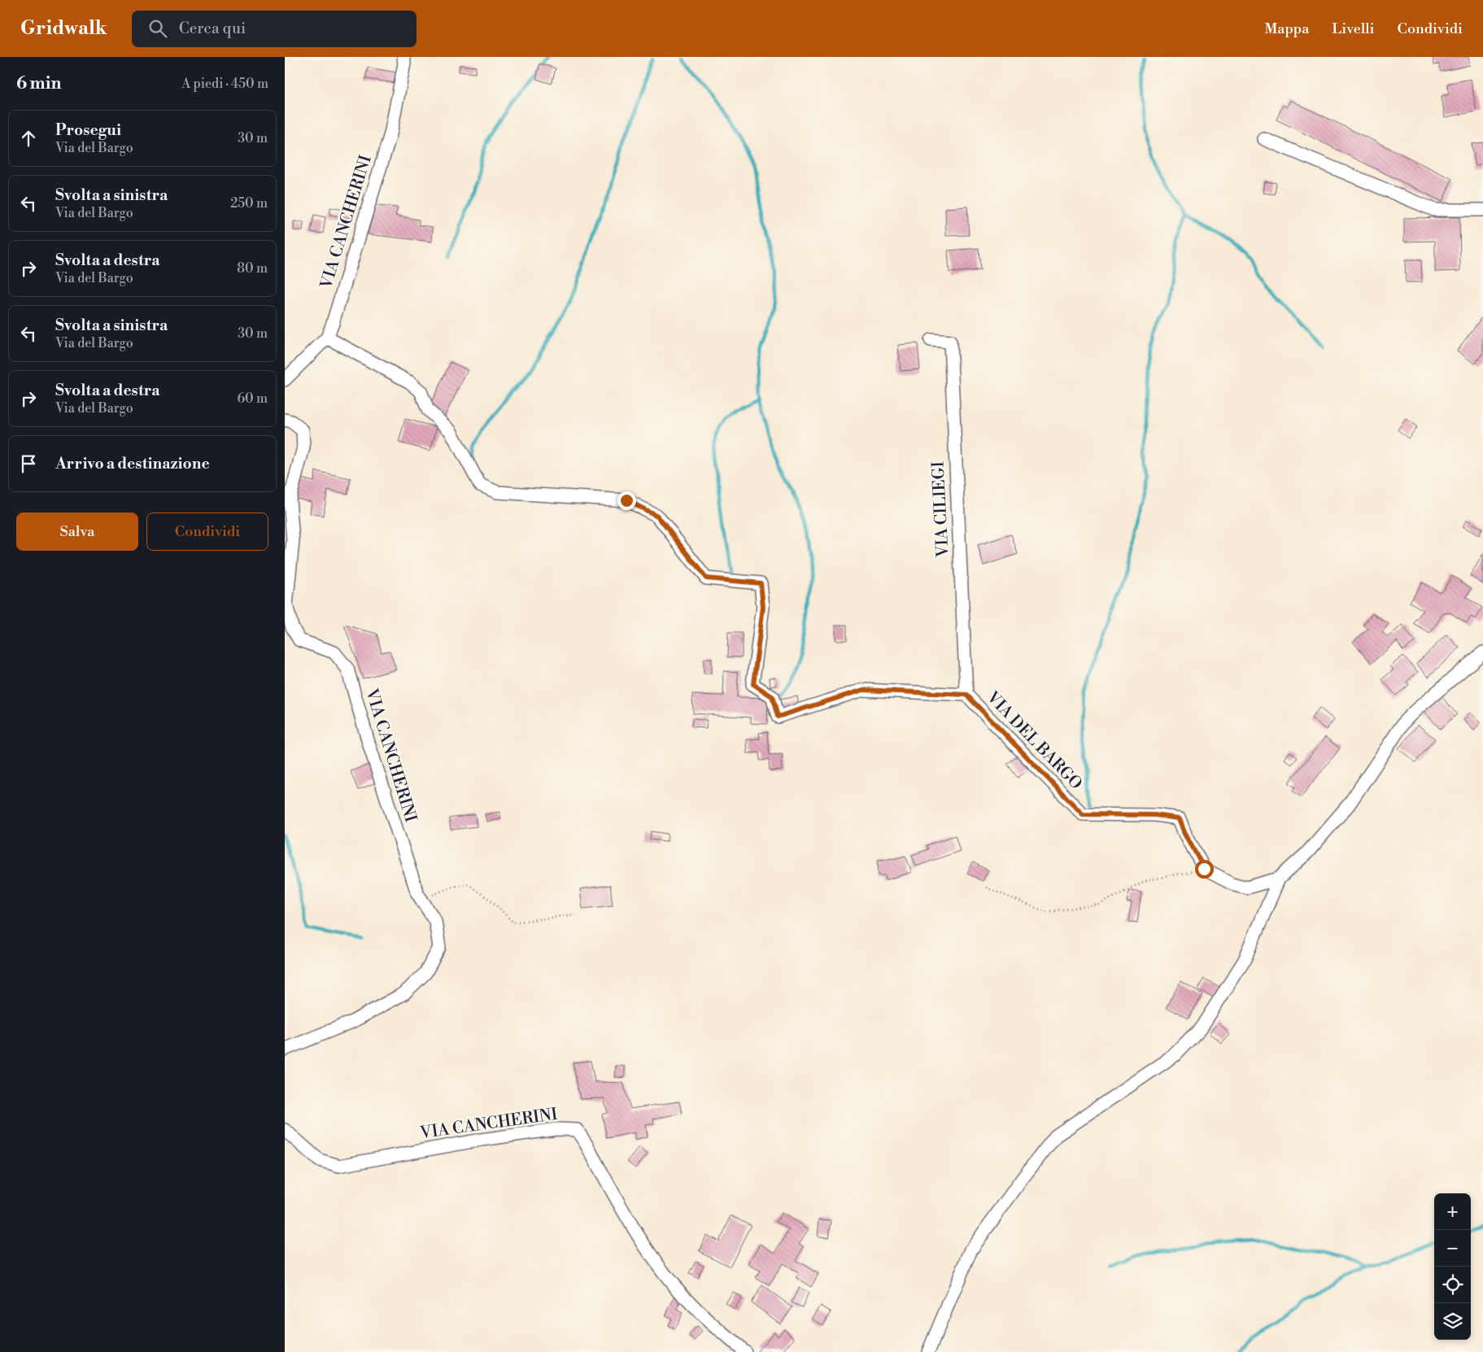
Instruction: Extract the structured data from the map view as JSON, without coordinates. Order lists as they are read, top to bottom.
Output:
{
  "streets": {
    "street": ["VIA CANCHERINI", "VIA CILIEGI", "VIA DEL BARGO"]
  },
  "crossings": [
    ["VIA CANCHERINI", "VIA DEL BARGO"],
    ["VIA CILIEGI", "VIA DEL BARGO"]
  ],
  "page": {
    "header": "Gridwalk",
    "search": "Cerca qui",
    "nav": ["Mappa", "Livelli", "Condividi"],
    "heading": ["6 min", "A piedi · 450 m"],
    "list": [
      ["Prosegui", "Via del Bargo", "30 m"],
      ["Svolta a sinistra", "Via del Bargo", "250 m"],
      ["Svolta a destra", "Via del Bargo", "80 m"],
      ["Svolta a sinistra", "Via del Bargo", "30 m"],
      ["Svolta a destra", "Via del Bargo", "60 m"],
      "Arrivo a destinazione"
    ],
    "buttons": ["Salva", "Condividi"],
    "map_buttons": ["+", "−"]
  }
}
